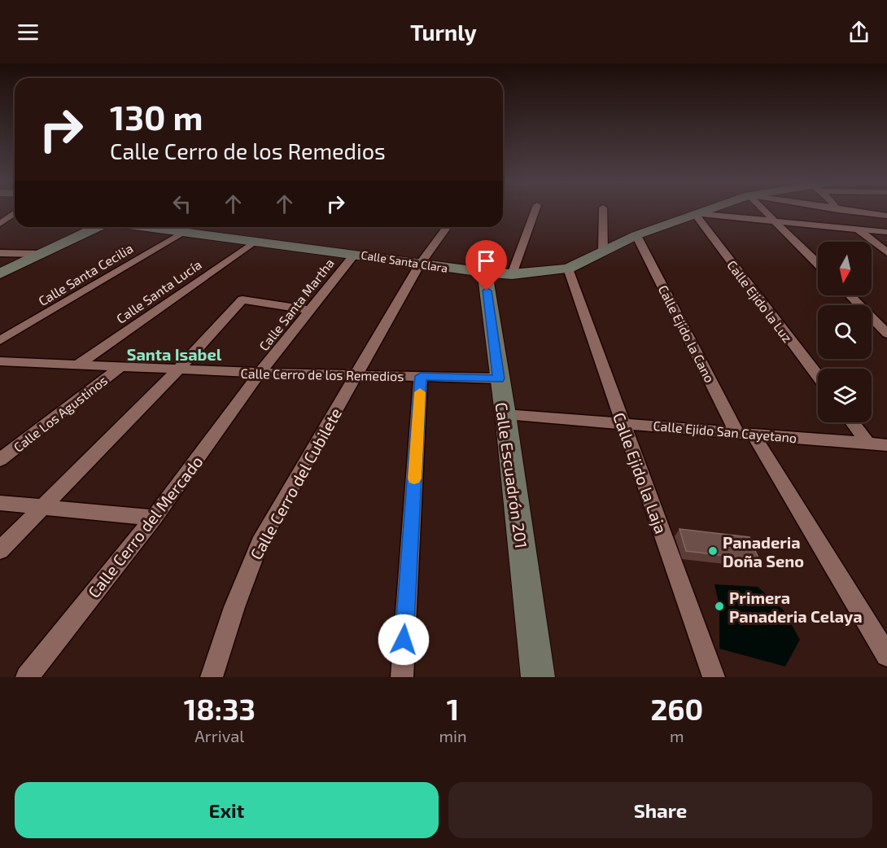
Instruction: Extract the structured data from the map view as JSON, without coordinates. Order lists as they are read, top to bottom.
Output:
{
  "streets": {
    "street": [
      "Calle Santa Clara",
      "Calle Santa Cecilia",
      "Calle Santa Lucía",
      "Calle Ejido la Luz",
      "Calle Santa Martha",
      "Calle Ejido la Cano",
      "Calle Cerro de los Remedios",
      "Calle Los Agustinos",
      "Calle Ejido San Cayetano",
      "Calle Ejido la Laja",
      "Calle Escuadrón 201",
      "Calle Cerro del Cubilete",
      "Calle Cerro del Mercado"
    ]
  },
  "crossings": [
    ["Calle Santa Clara", "Calle Santa Cecilia"],
    ["Calle Santa Clara", "Calle Santa Lucía"],
    ["Calle Santa Clara", "Calle Ejido la Luz"],
    ["Calle Santa Clara", "Calle Santa Martha"],
    ["Calle Santa Clara", "Calle Ejido la Cano"],
    ["Calle Santa Clara", "Calle Ejido la Laja"],
    ["Calle Santa Clara", "Calle Escuadrón 201"],
    ["Calle Santa Clara", "Calle Cerro del Cubilete"],
    ["Calle Santa Lucía", "Calle Cerro de los Remedios"],
    ["Calle Santa Martha", "Calle Cerro de los Remedios"],
    ["Calle Santa Martha", "Calle Cerro del Mercado"],
    ["Calle Ejido la Cano", "Calle Ejido San Cayetano"],
    ["Calle Cerro de los Remedios", "Calle Los Agustinos"],
    ["Calle Cerro de los Remedios", "Calle Escuadrón 201"],
    ["Calle Cerro de los Remedios", "Calle Cerro del Cubilete"],
    ["Calle Cerro de los Remedios", "Calle Cerro del Mercado"],
    ["Calle Ejido San Cayetano", "Calle Ejido la Laja"],
    ["Calle Ejido San Cayetano", "Calle Escuadrón 201"]
  ],
  "districts": ["Santa Isabel"],
  "places": ["Panaderia Doña Seno", "Primera Panaderia Celaya"],
  "north": "bottom",
  "page": {
    "header": "Turnly",
    "turn": ["130 m", "Calle Cerro de los Remedios"],
    "eta": [
      "18:33",
      "Arrival",
      "1",
      "min",
      "260",
      "m"
    ],
    "buttons": ["Exit", "Share"]
  }
}
